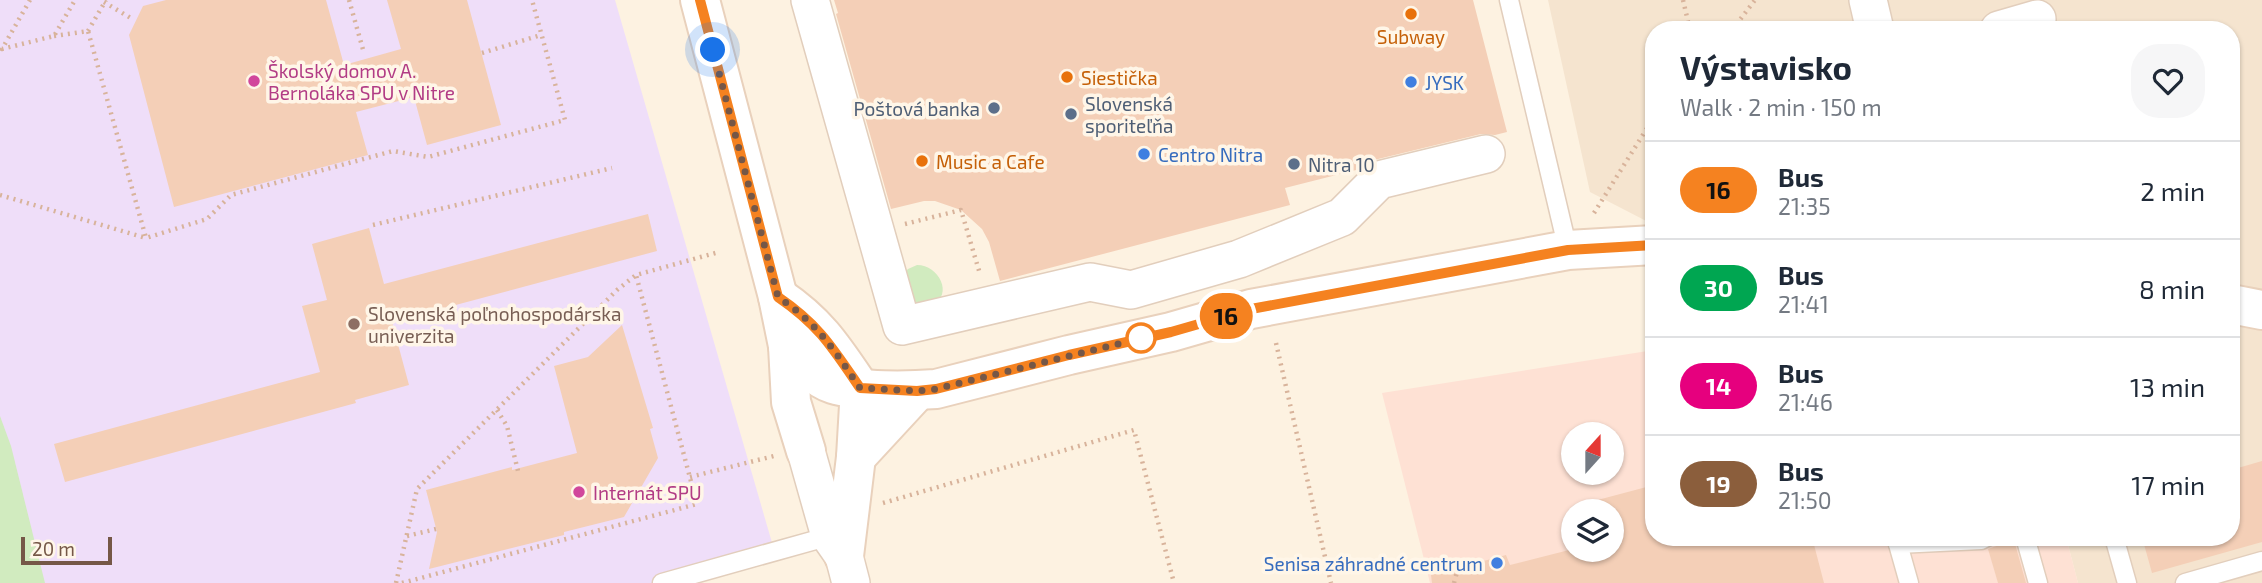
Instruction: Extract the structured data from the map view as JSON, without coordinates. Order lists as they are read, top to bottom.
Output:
{
  "places": [
    "Subway",
    "Siestička",
    "Školský domov A. Bernoláka SPU v Nitre",
    "JYSK",
    "Poštová banka",
    "Slovenská sporiteľňa",
    "Centro Nitra",
    "Music a Cafe",
    "Nitra 10",
    "Slovenská poľnohospodárska univerzita",
    "Internát SPU",
    "Senisa záhradné centrum"
  ],
  "lines": ["bus line 16"],
  "scale_bar": "20 m",
  "north": "top",
  "page": {
    "on_map": "16",
    "heading": ["Výstavisko", "Walk · 2 min · 150 m"],
    "list": [
      {
        "mark": "16",
        "name": "Bus",
        "note": "21:35",
        "value": "2 min"
      },
      {
        "mark": "30",
        "name": "Bus",
        "note": "21:41",
        "value": "8 min"
      },
      {
        "mark": "14",
        "name": "Bus",
        "note": "21:46",
        "value": "13 min"
      },
      {
        "mark": "19",
        "name": "Bus",
        "note": "21:50",
        "value": "17 min"
      }
    ],
    "scale": "20 m"
  }
}
